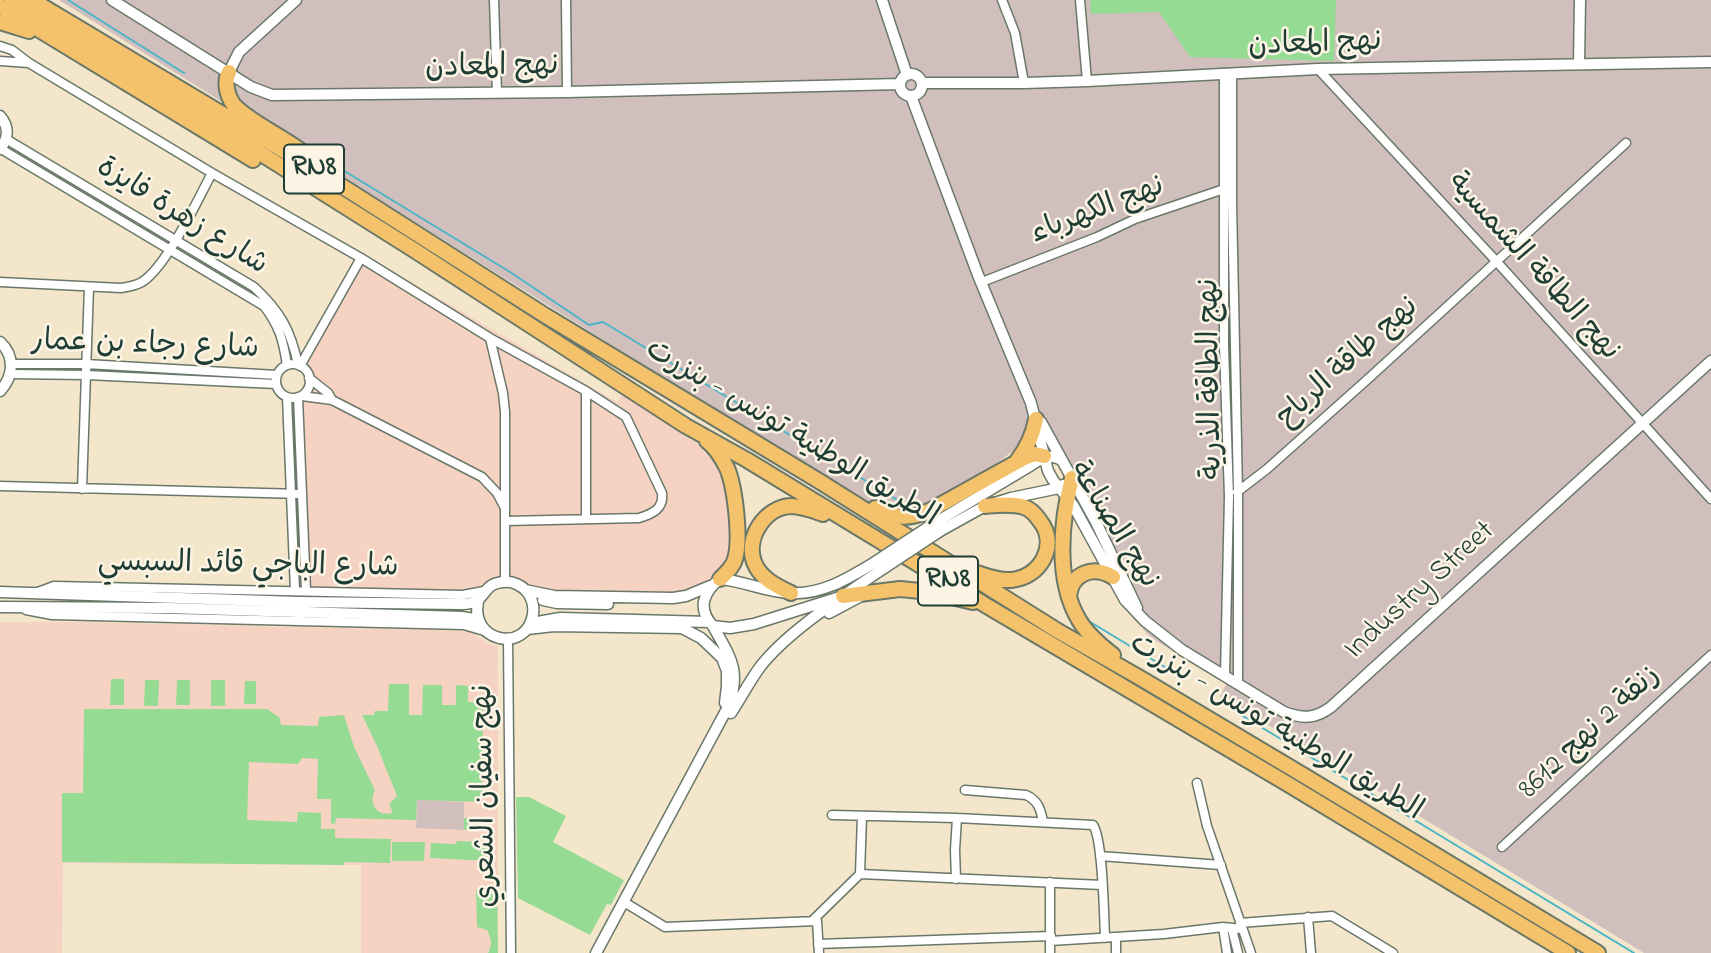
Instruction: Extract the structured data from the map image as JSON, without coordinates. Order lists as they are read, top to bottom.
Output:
{
  "streets": {
    "highway": ["RN8", "الطريق الوطنية تونس - بنزرت"],
    "street": [
      "نهج المعادن",
      "نهج الكهرباء",
      "شارع زهرة فايزة",
      "نهج الطاقة الشمسية",
      "شارع رجاء بن عمار",
      "نهج طاقة الرياح",
      "نهج الطاقة الذرية",
      "نهج الصناعة",
      "شارع الباجي قائد السبسي",
      "Industry Street",
      "زنقة 2 نهج 8612",
      "نهج سفيان الشعري"
    ]
  },
  "crossings": [
    ["نهج المعادن", "نهج الطاقة الشمسية"],
    ["نهج المعادن", "نهج الطاقة الذرية"],
    ["نهج المعادن", "نهج الصناعة"],
    ["RN8", "الطريق الوطنية تونس - بنزرت"],
    ["نهج الكهرباء", "نهج الطاقة الذرية"],
    ["نهج الكهرباء", "نهج الصناعة"],
    ["شارع زهرة فايزة", "شارع رجاء بن عمار"],
    ["نهج الطاقة الشمسية", "نهج طاقة الرياح"],
    ["نهج الطاقة الشمسية", "Industry Street"],
    ["نهج طاقة الرياح", "نهج الطاقة الذرية"],
    ["نهج الطاقة الذرية", "Industry Street"],
    ["نهج الصناعة", "Industry Street"],
    ["شارع الباجي قائد السبسي", "نهج سفيان الشعري"]
  ]
}
